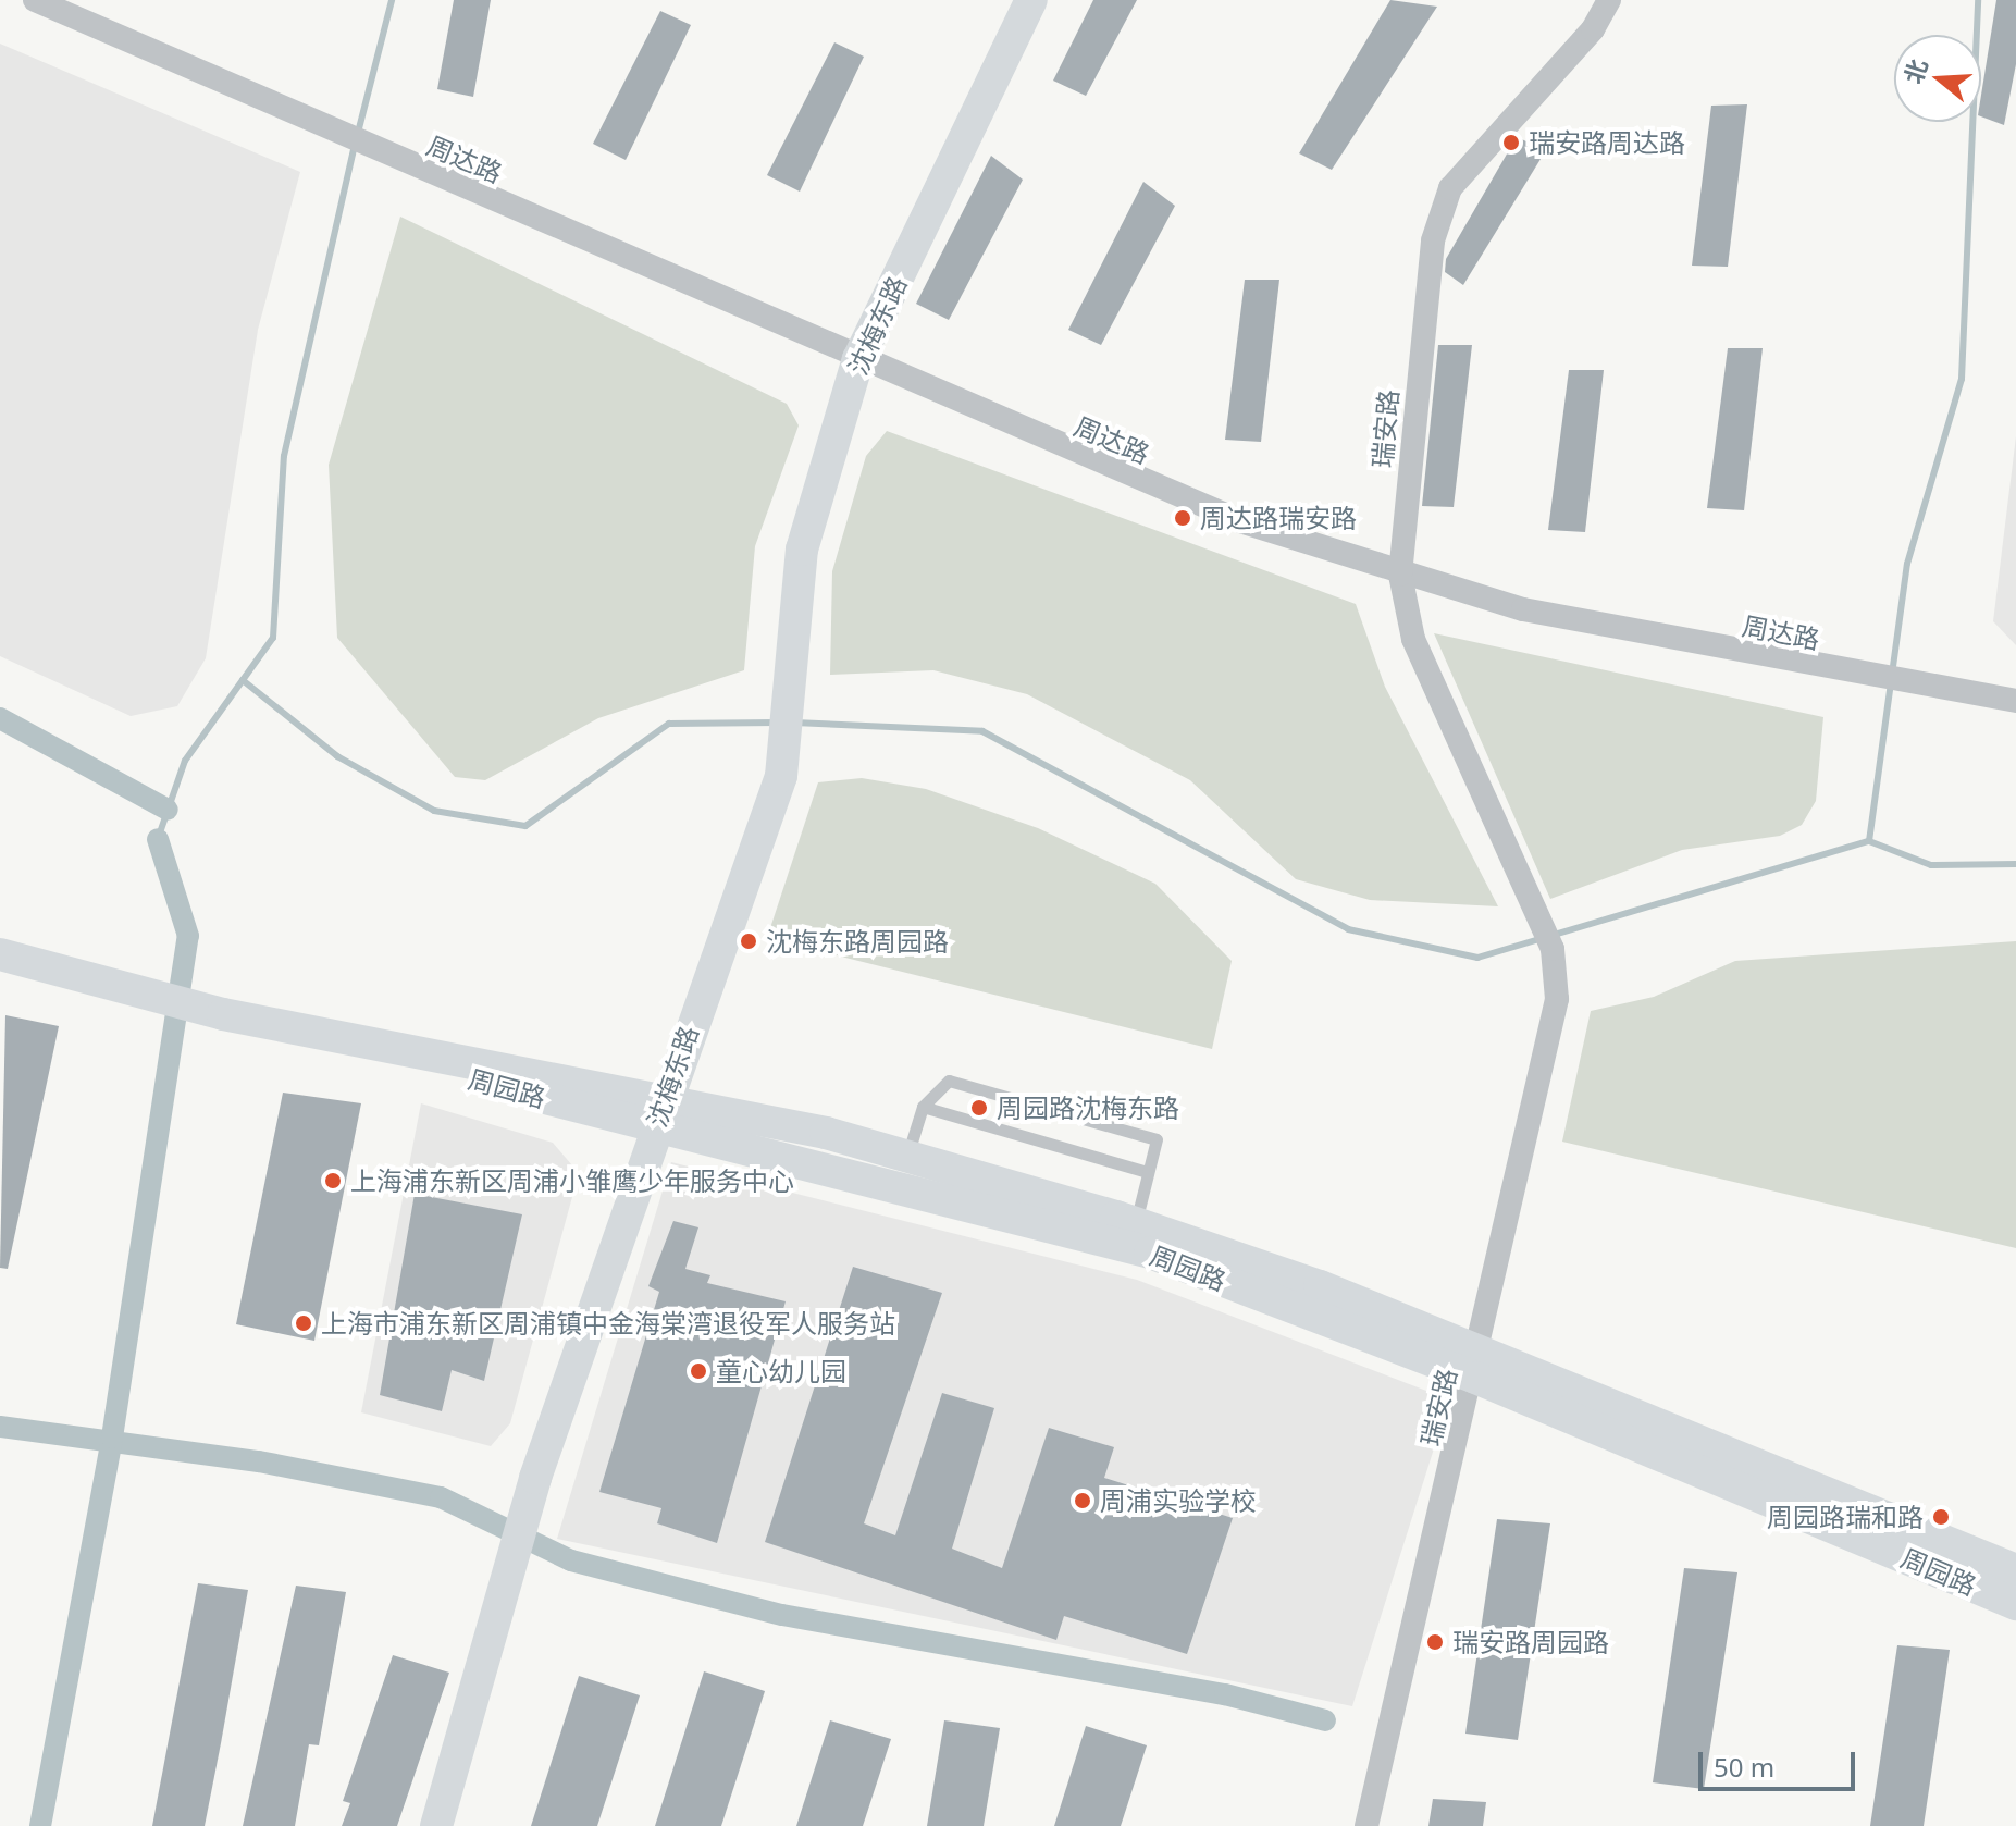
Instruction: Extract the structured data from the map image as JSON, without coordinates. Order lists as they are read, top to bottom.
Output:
{
  "streets": {
    "street": [
      "周达路",
      "沈梅东路",
      "瑞安路",
      "周园路"
    ]
  },
  "crossings": [
    ["周达路", "沈梅东路"],
    ["周达路", "瑞安路"],
    ["沈梅东路", "周园路"],
    ["瑞安路", "周园路"]
  ],
  "places": [
    "瑞安路周达路",
    "周达路瑞安路",
    "沈梅东路周园路",
    "周园路沈梅东路",
    "上海浦东新区周浦小雏鹰少年服务中心",
    "上海市浦东新区周浦镇中金海棠湾退役军人服务站",
    "童心幼儿园",
    "周浦实验学校",
    "周园路瑞和路",
    "瑞安路周园路"
  ],
  "scale_bar": "50 m",
  "north": "left"
}
